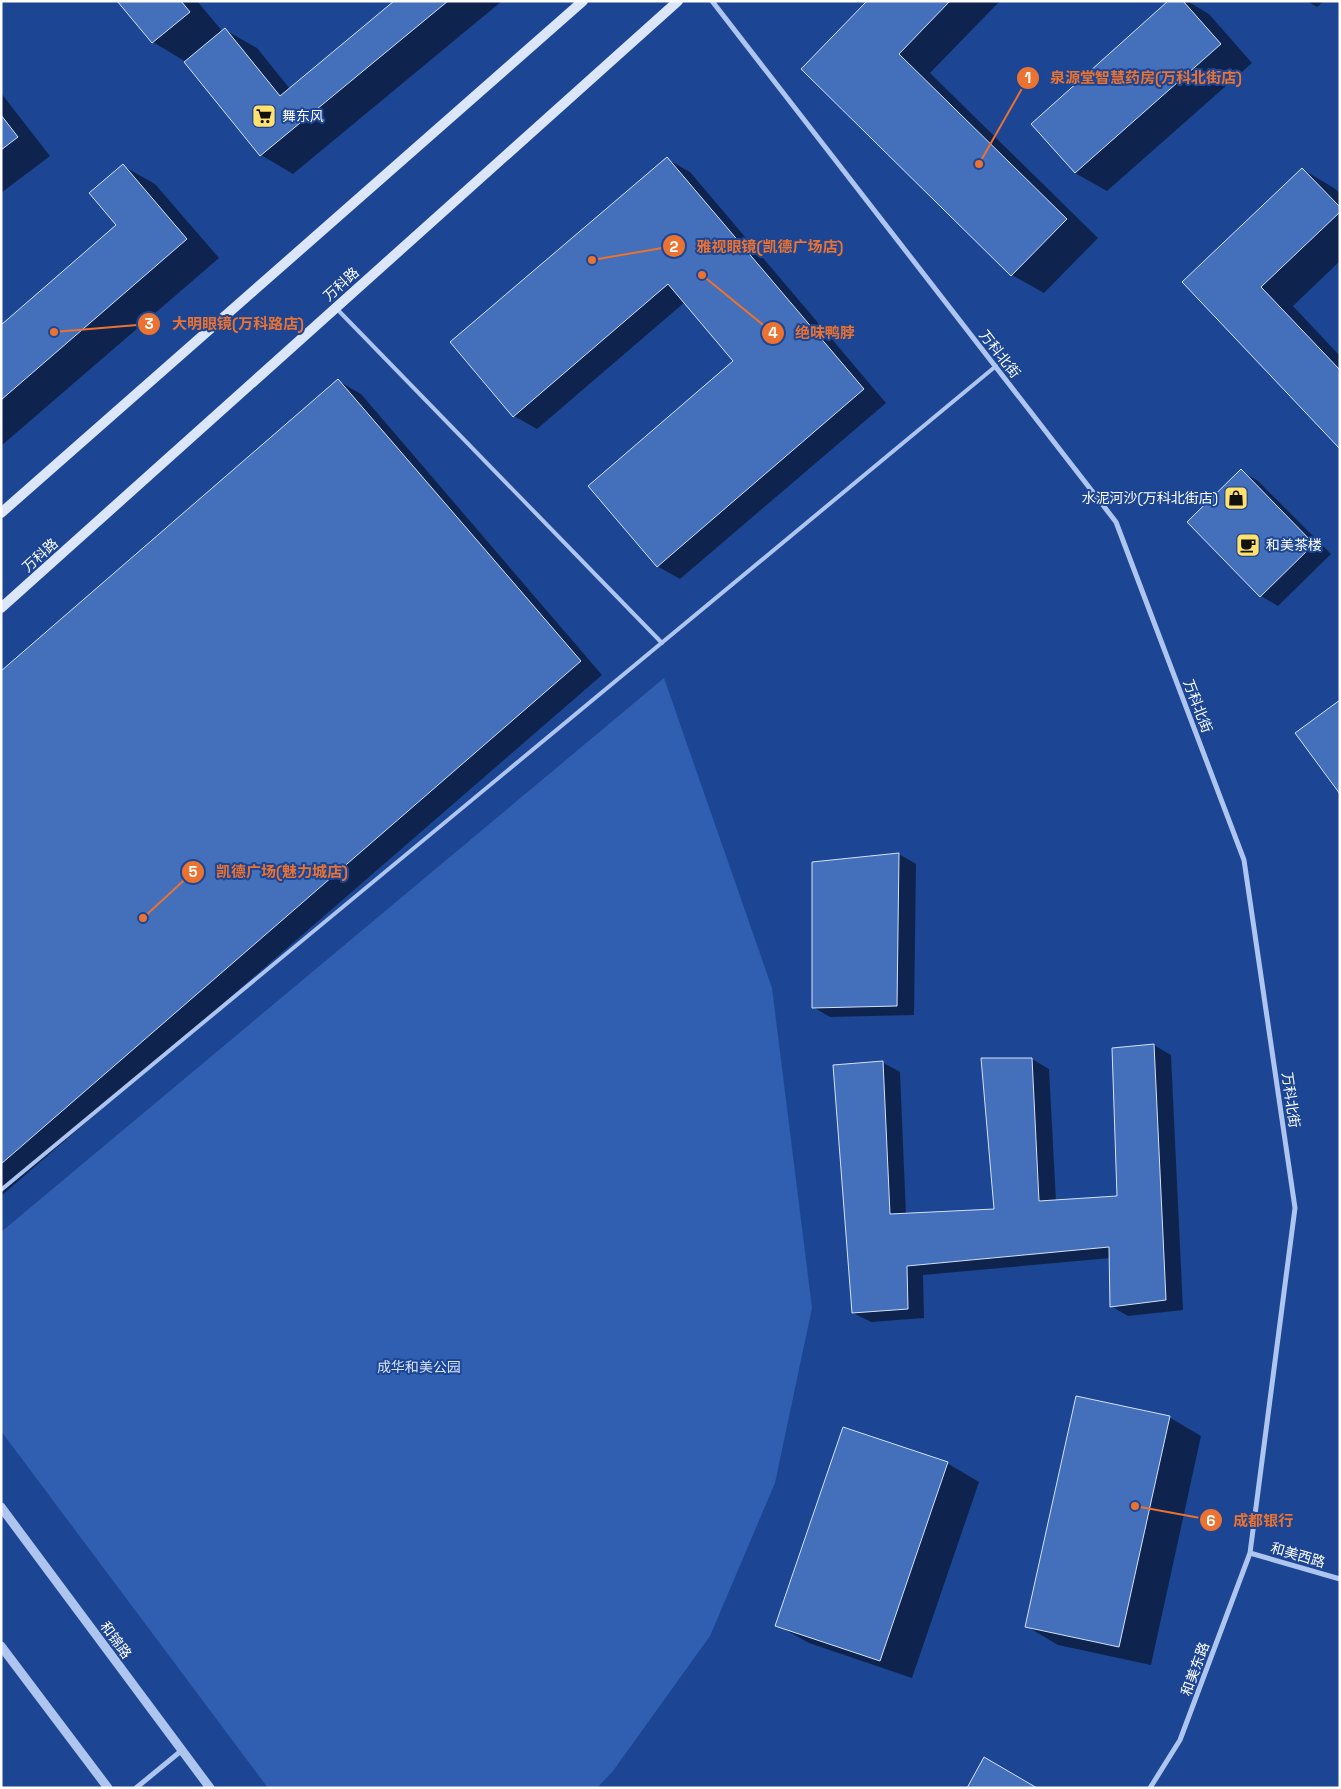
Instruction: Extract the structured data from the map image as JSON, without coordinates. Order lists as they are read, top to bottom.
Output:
{
  "streets": {
    "main road": ["万科路"],
    "street": [
      "万科北街",
      "和美西路",
      "和锦路",
      "和美东路"
    ]
  },
  "crossings": [
    ["万科北街", "和美西路"],
    ["万科北街", "和美东路"],
    ["和美西路", "和美东路"]
  ],
  "parks": ["成华和美公园"],
  "places": {
    "supermarket": ["舞东风"],
    "other": [
      "泉源堂智慧药房(万科北街店)",
      "雅视眼镜(凯德广场店)",
      "绝味鸭脖",
      "大明眼镜(万科路店)",
      "凯德广场(魅力城店)",
      "成都银行"
    ],
    "shop": ["水泥河沙(万科北街店)"],
    "cafe": ["和美茶楼"]
  }
}
